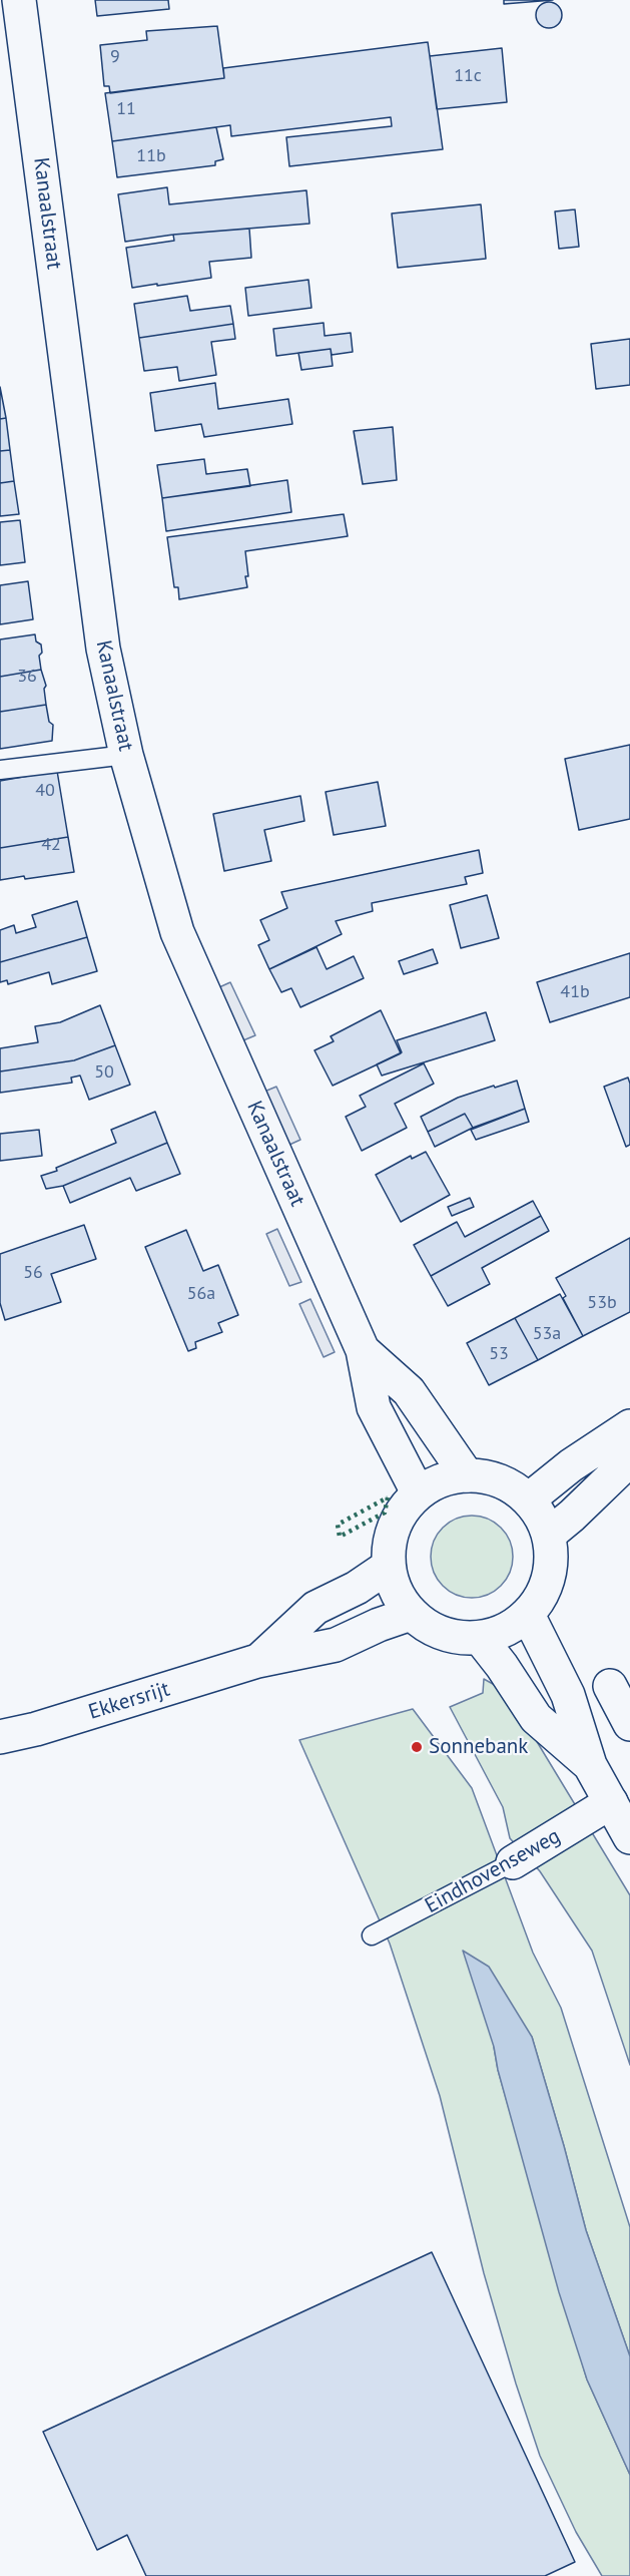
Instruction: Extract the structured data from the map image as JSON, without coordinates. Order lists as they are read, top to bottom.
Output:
{
  "streets": {
    "street": ["Kanaalstraat", "Ekkersrijt", "Eindhovenseweg"]
  },
  "crossings": [
    ["Kanaalstraat", "Ekkersrijt"]
  ],
  "places": ["Sonnebank"],
  "house_numbers": [
    "9",
    "11c",
    "11",
    "11b",
    "36",
    "40",
    "42",
    "41b",
    "50",
    "56",
    "56a",
    "53b",
    "53a",
    "53"
  ]
}
